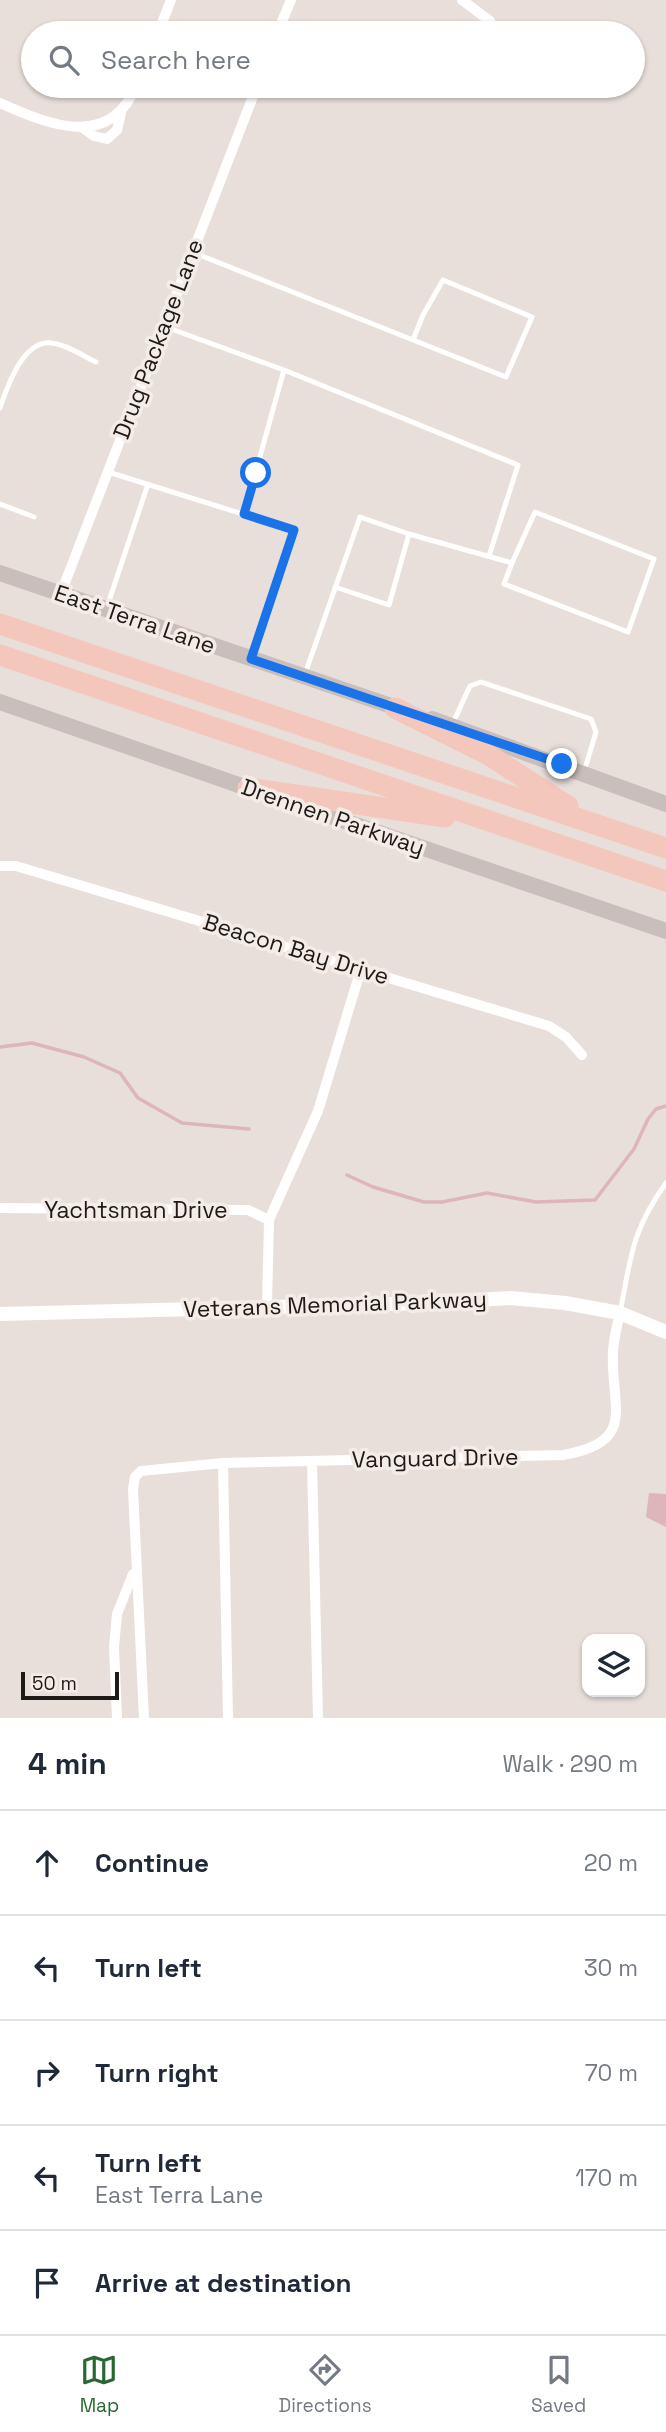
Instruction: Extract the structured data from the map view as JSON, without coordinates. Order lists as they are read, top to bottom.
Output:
{
  "streets": {
    "main road": ["East Terra Lane", "Drennen Parkway"],
    "street": [
      "Drug Package Lane",
      "Beacon Bay Drive",
      "Yachtsman Drive",
      "Veterans Memorial Parkway",
      "Vanguard Drive"
    ]
  },
  "crossings": [
    ["Drug Package Lane", "East Terra Lane"],
    ["Veterans Memorial Parkway", "Vanguard Drive"]
  ],
  "scale_bar": "50 m",
  "page": {
    "search": "Search here",
    "scale": "50 m",
    "heading": ["4 min", "Walk · 290 m"],
    "list": [
      ["Continue", "20 m"],
      ["Turn left", "30 m"],
      ["Turn right", "70 m"],
      ["Turn left", "East Terra Lane", "170 m"],
      "Arrive at destination"
    ],
    "nav": ["Map", "Directions", "Saved"]
  }
}
